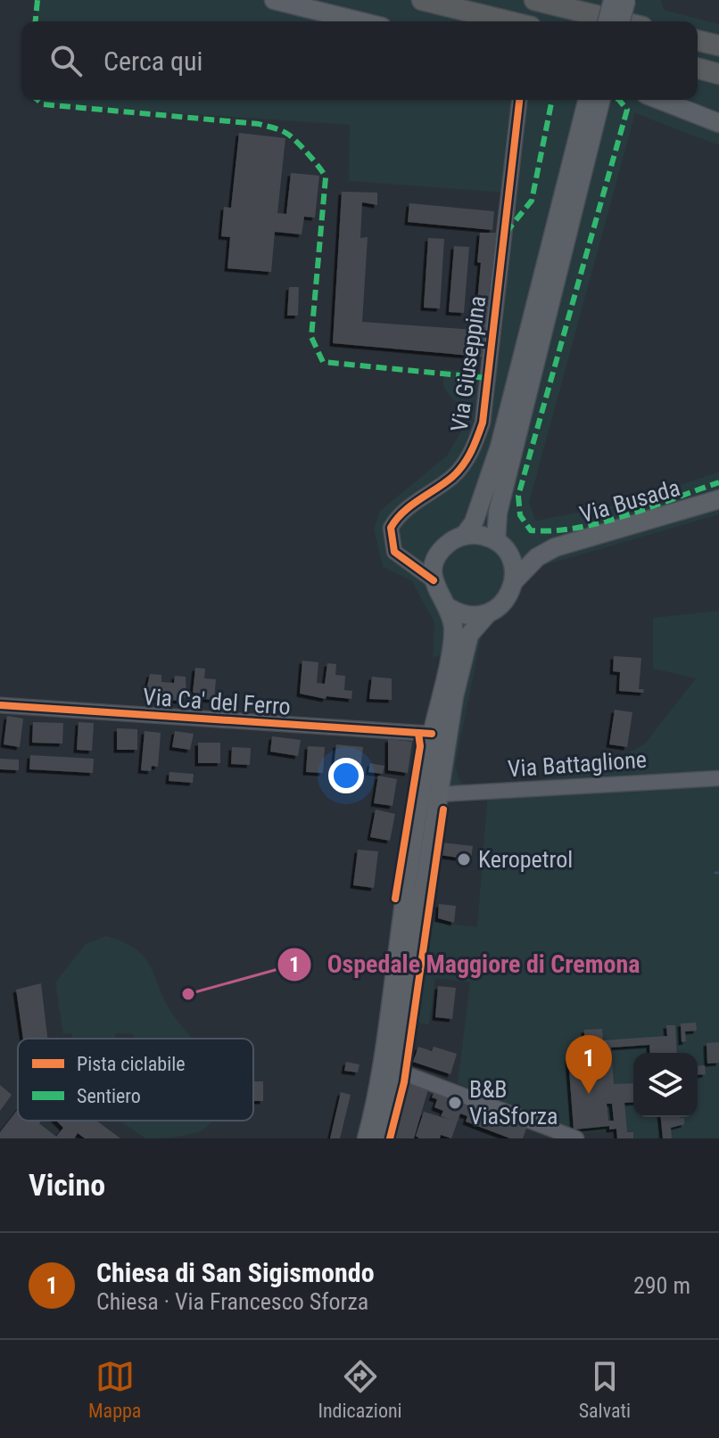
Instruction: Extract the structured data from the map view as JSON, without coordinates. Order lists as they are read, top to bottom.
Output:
{
  "streets": {
    "main road": ["Via Giuseppina", "Via Busada"],
    "street": ["Via Ca' del Ferro", "Via Battaglione"]
  },
  "crossings": [
    ["Via Giuseppina", "Via Busada"]
  ],
  "places": ["Keropetrol", "Ospedale Maggiore di Cremona", "B&B ViaSforza"],
  "legend": ["Pista ciclabile", "Sentiero"],
  "page": {
    "search": "Cerca qui",
    "pins": "1",
    "heading": "Vicino",
    "list": [
      {
        "mark": "1",
        "name": "Chiesa di San Sigismondo",
        "note": "Chiesa · Via Francesco Sforza",
        "value": "290 m"
      }
    ],
    "nav": ["Mappa", "Indicazioni", "Salvati"]
  }
}
